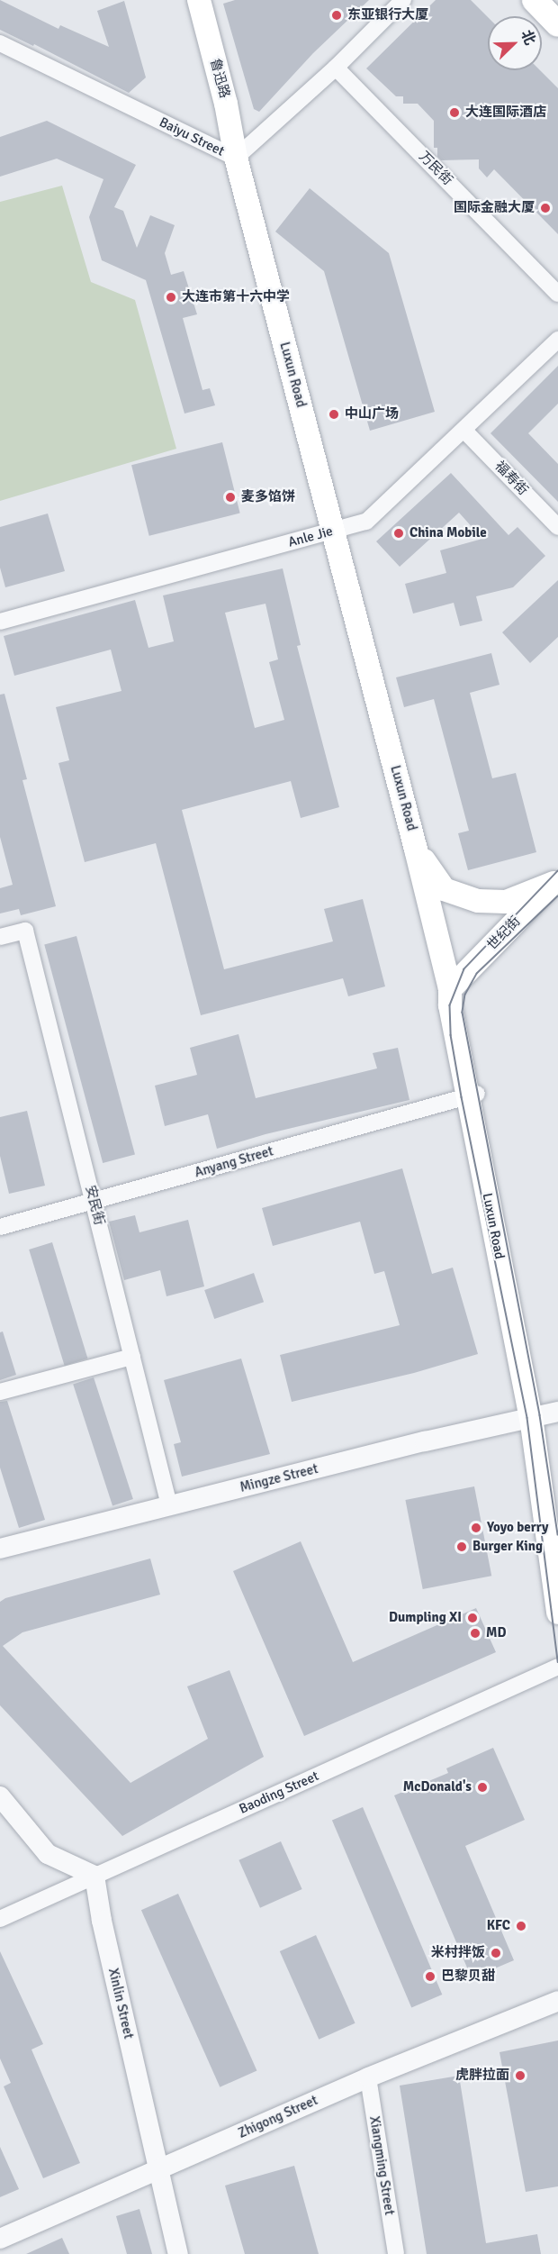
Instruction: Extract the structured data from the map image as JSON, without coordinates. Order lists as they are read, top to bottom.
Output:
{
  "streets": {
    "main road": ["鲁迅路", "Luxun Road", "世纪街"],
    "street": [
      "Baiyu Street",
      "万民街",
      "福寿街",
      "Anle Jie",
      "Anyang Street",
      "安民街",
      "Mingze Street",
      "Baoding Street",
      "Xinlin Street",
      "Zhigong Street",
      "Xiangming Street"
    ]
  },
  "crossings": [
    ["鲁迅路", "Baiyu Street"],
    ["鲁迅路", "Luxun Road"],
    ["Baiyu Street", "万民街"],
    ["Baiyu Street", "Luxun Road"],
    ["Luxun Road", "Anle Jie"],
    ["Luxun Road", "世纪街"],
    ["Luxun Road", "Anyang Street"],
    ["Luxun Road", "Mingze Street"],
    ["福寿街", "Anle Jie"],
    ["Anyang Street", "安民街"],
    ["安民街", "Mingze Street"],
    ["Baoding Street", "Xinlin Street"],
    ["Xinlin Street", "Zhigong Street"],
    ["Zhigong Street", "Xiangming Street"]
  ],
  "places": [
    "东亚银行大厦",
    "大连国际酒店",
    "国际金融大厦",
    "大连市第十六中学",
    "中山广场",
    "麦多馅饼",
    "China Mobile",
    "Yoyo berry",
    "Burger King",
    "Dumpling XI",
    "MD",
    "McDonald's",
    "KFC",
    "米村拌饭",
    "巴黎贝甜",
    "虎胖拉面"
  ],
  "north": "top right"
}
